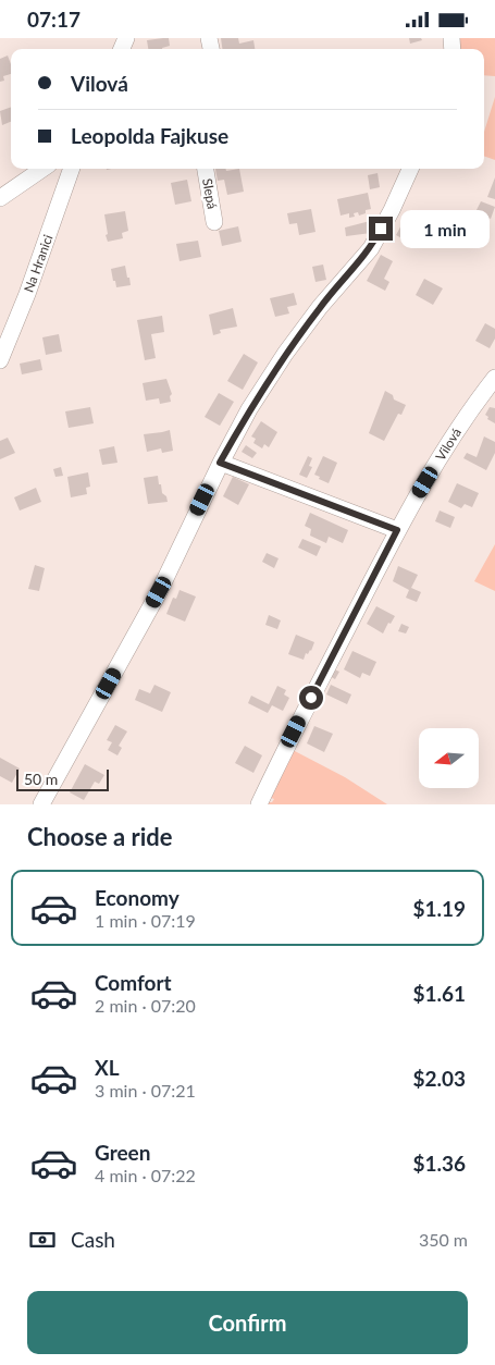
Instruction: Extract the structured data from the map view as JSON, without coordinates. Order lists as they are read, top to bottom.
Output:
{
  "streets": {
    "street": ["Slepá", "Na Hranici", "Vilová"]
  },
  "scale_bar": "50 m",
  "north": "left",
  "page": {
    "status": "07:17",
    "banner": ["Vilová", "Leopolda Fajkuse"],
    "bubble": "1 min",
    "scale": "50 m",
    "heading": "Choose a ride",
    "list": [
      {
        "name": "Economy",
        "note": "1 min · 07:19",
        "value": "$1.19"
      },
      {
        "name": "Comfort",
        "note": "2 min · 07:20",
        "value": "$1.61"
      },
      {
        "name": "XL",
        "note": "3 min · 07:21",
        "value": "$2.03"
      },
      {
        "name": "Green",
        "note": "4 min · 07:22",
        "value": "$1.36"
      }
    ],
    "pay": ["Cash", "350 m"],
    "buttons": "Confirm"
  }
}
